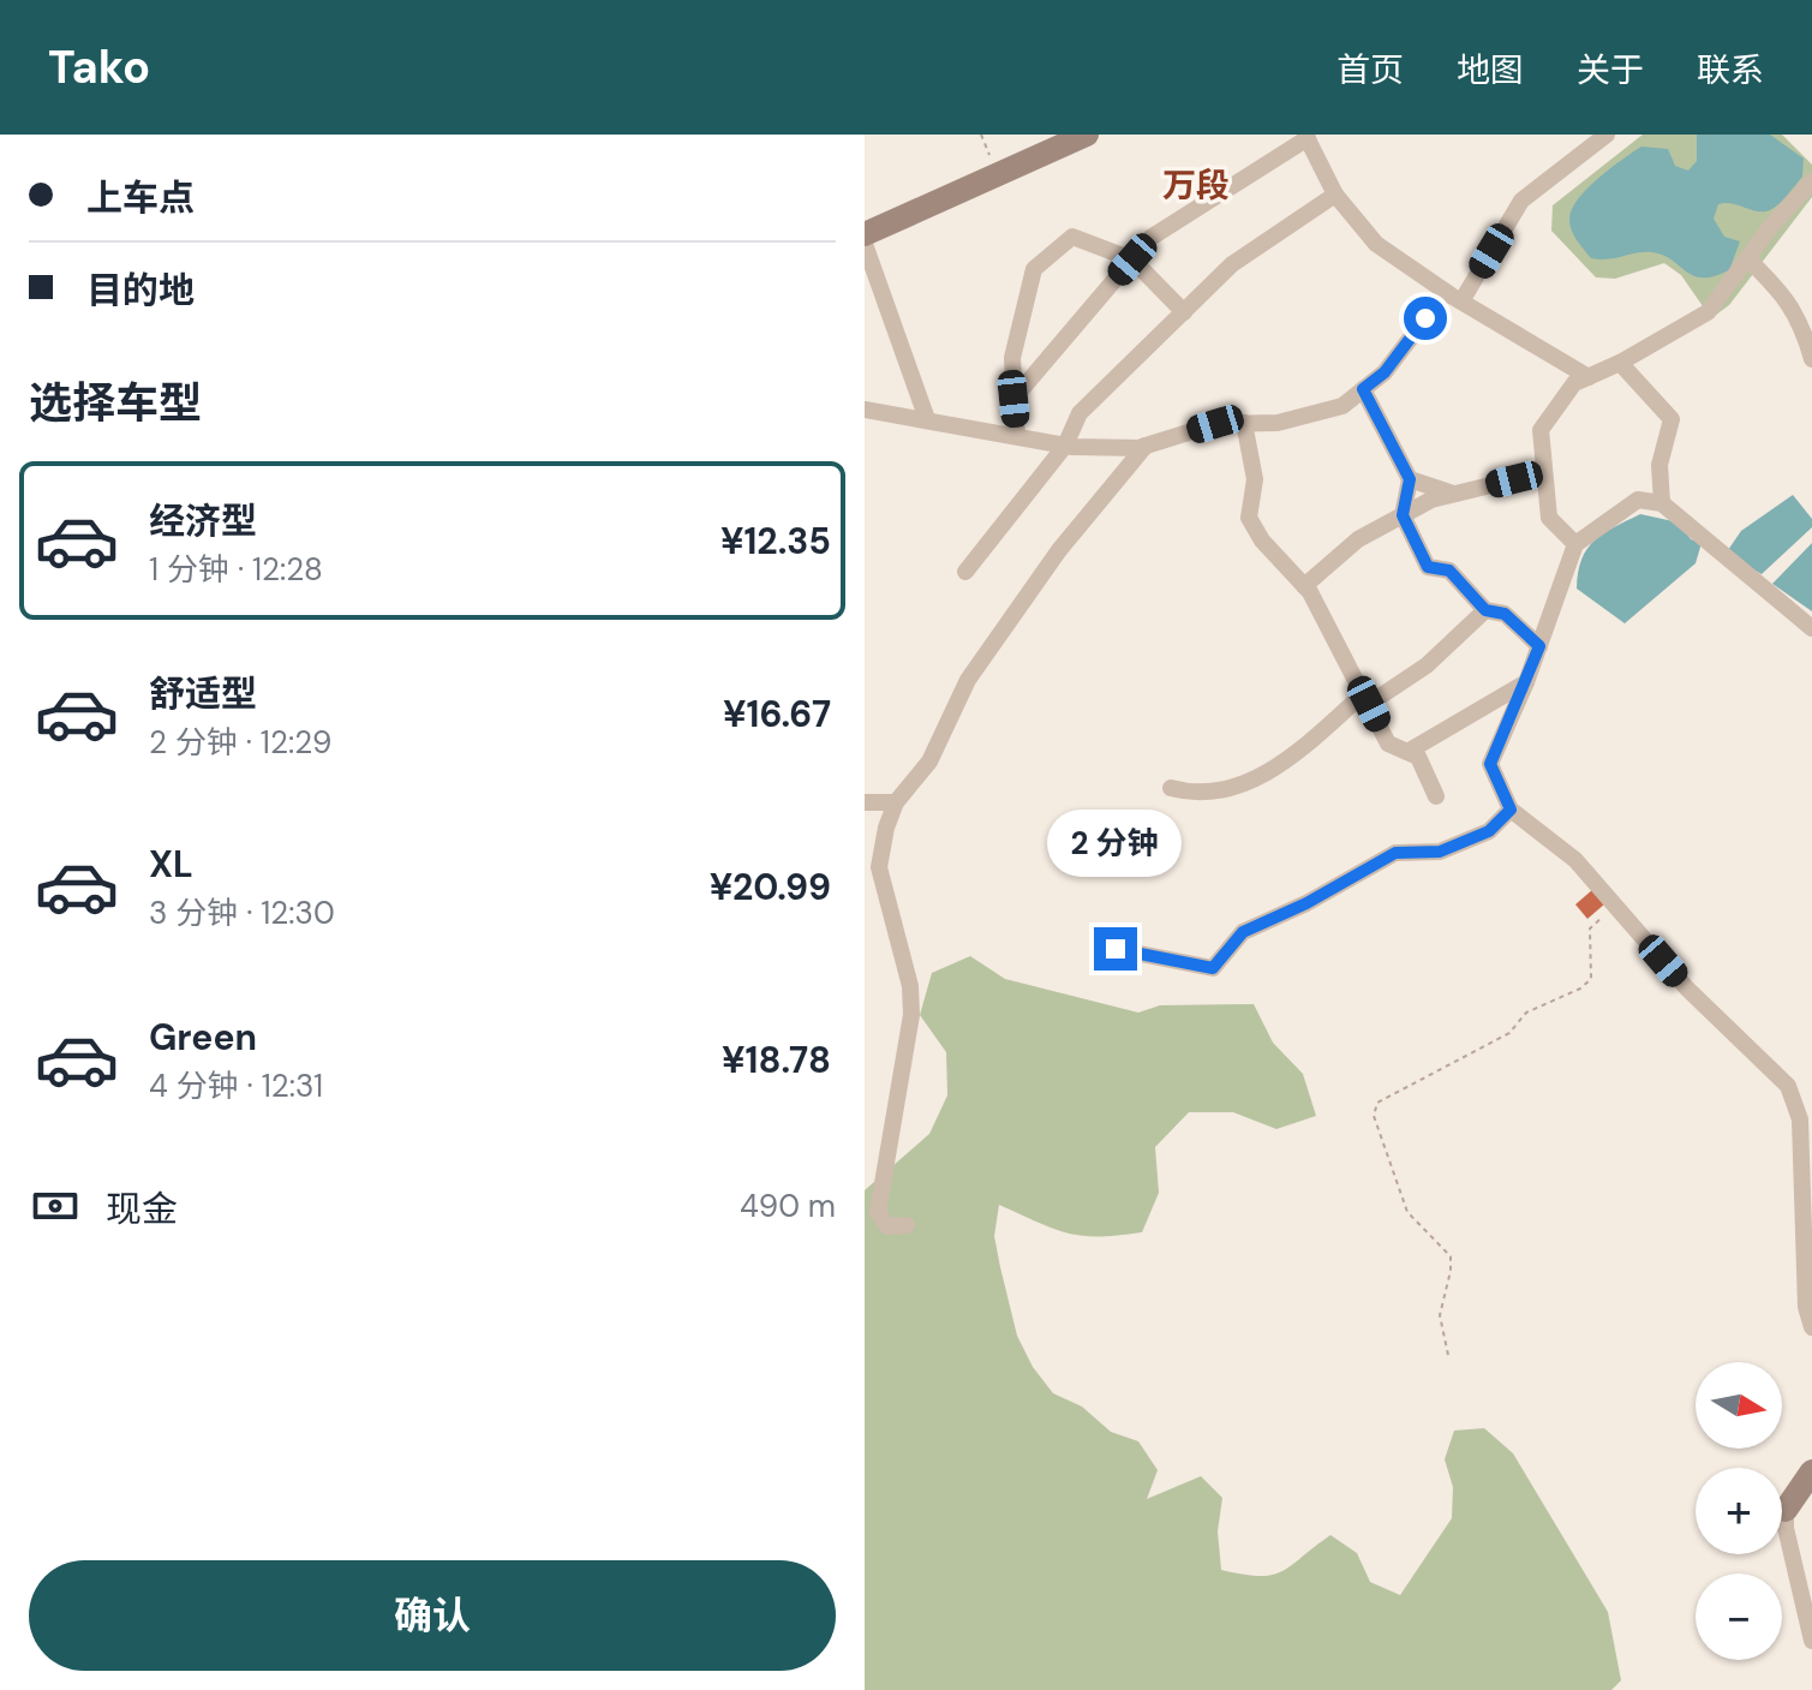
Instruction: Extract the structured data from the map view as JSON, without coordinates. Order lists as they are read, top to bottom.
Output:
{
  "districts": ["万段"],
  "north": "right",
  "page": {
    "header": "Tako",
    "nav": [
      "首页",
      "地图",
      "关于",
      "联系"
    ],
    "banner": ["上车点", "目的地"],
    "heading": "选择车型",
    "list": [
      {
        "name": "经济型",
        "note": "1 分钟 · 12:28",
        "value": "¥12.35"
      },
      {
        "name": "舒适型",
        "note": "2 分钟 · 12:29",
        "value": "¥16.67"
      },
      {
        "name": "XL",
        "note": "3 分钟 · 12:30",
        "value": "¥20.99"
      },
      {
        "name": "Green",
        "note": "4 分钟 · 12:31",
        "value": "¥18.78"
      }
    ],
    "bubble": "2 分钟",
    "pay": ["现金", "490 m"],
    "map_buttons": ["+", "−"],
    "buttons": "确认"
  }
}
